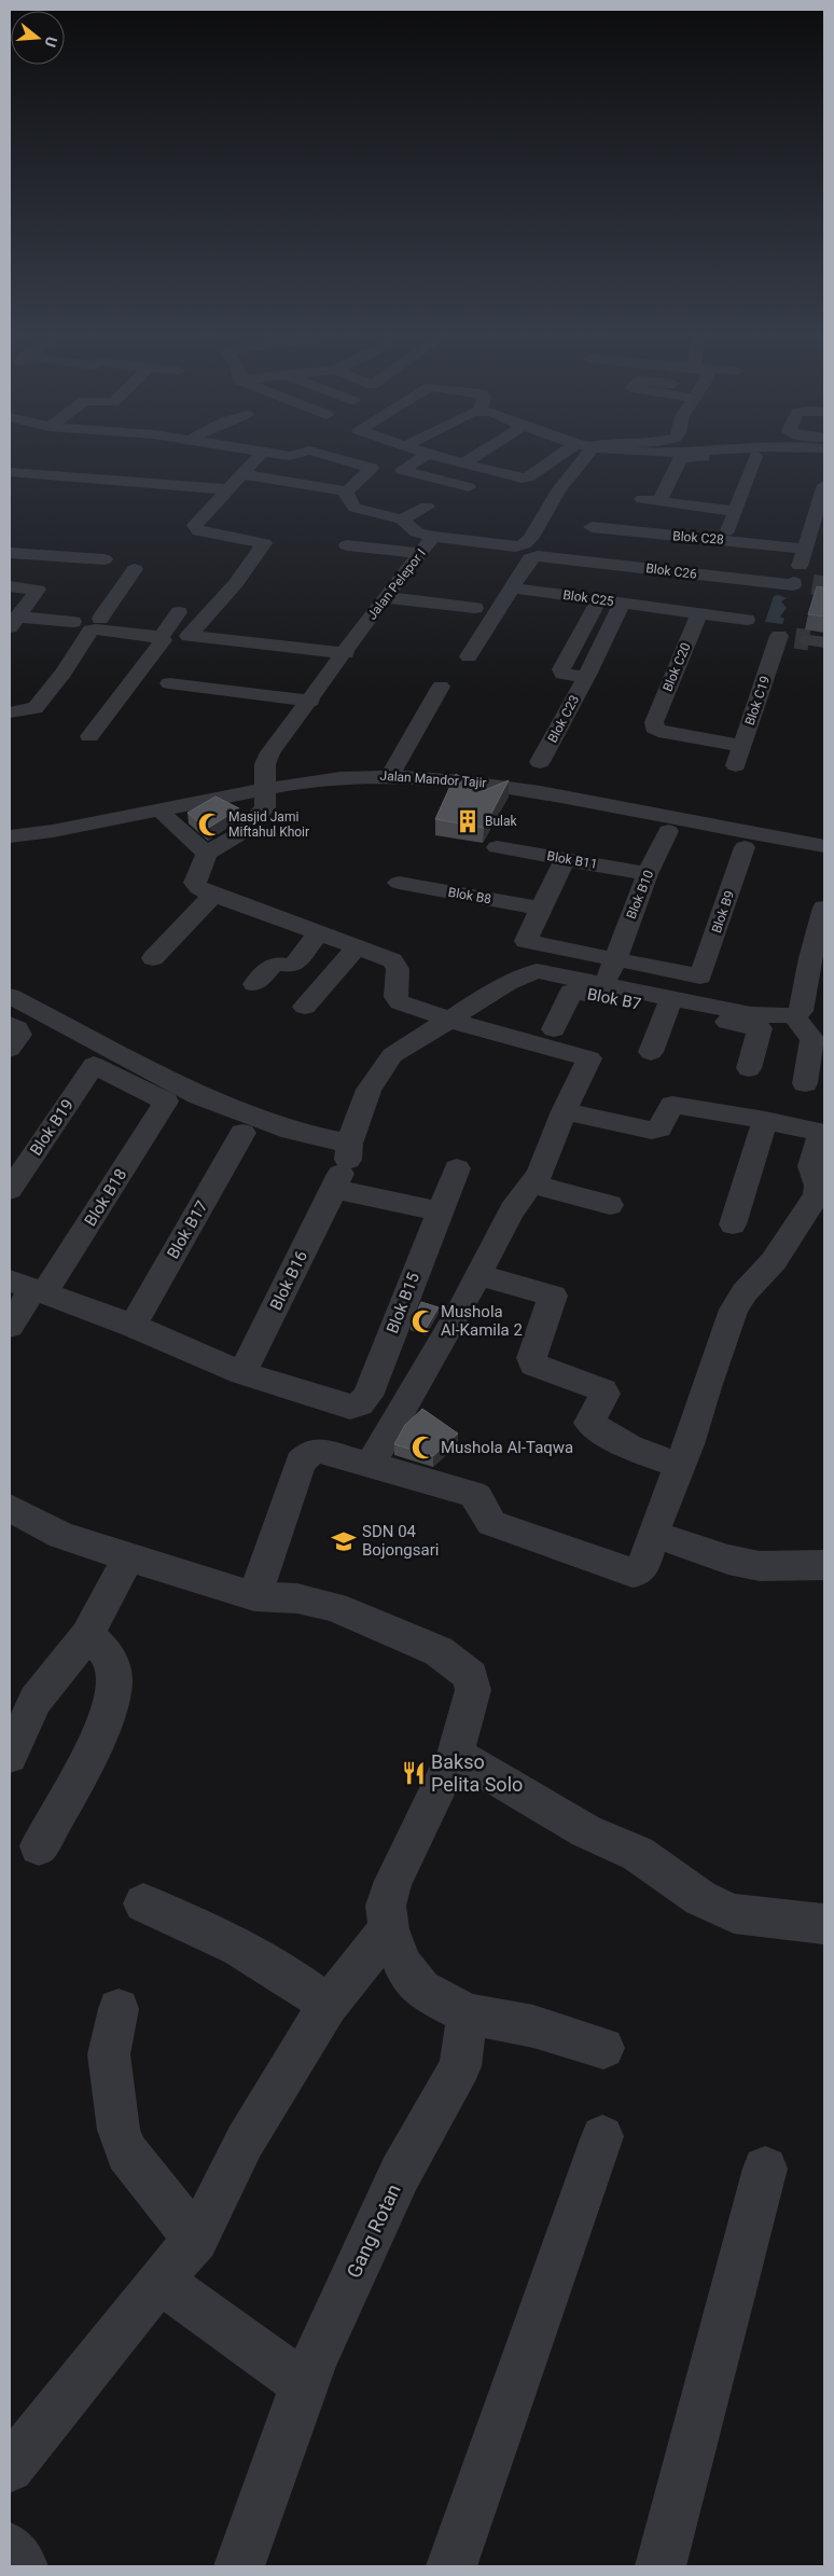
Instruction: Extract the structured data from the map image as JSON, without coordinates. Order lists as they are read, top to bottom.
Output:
{
  "streets": {
    "street": [
      "Blok C28",
      "Blok C26",
      "Jalan Pelepor I",
      "Blok C25",
      "Blok C20",
      "Blok C19",
      "Blok C23",
      "Jalan Mandor Tajir",
      "Blok B11",
      "Blok B10",
      "Blok B8",
      "Blok B9",
      "Blok B7",
      "Blok B19",
      "Blok B18",
      "Blok B17",
      "Blok B16",
      "Blok B15",
      "Gang Rotan"
    ]
  },
  "crossings": [
    ["Blok C26", "Blok C25"],
    ["Jalan Pelepor I", "Jalan Mandor Tajir"],
    ["Blok C25", "Blok C20"],
    ["Blok C25", "Blok C19"],
    ["Blok C25", "Blok C23"],
    ["Blok C20", "Blok C19"],
    ["Blok B11", "Blok B10"],
    ["Blok B10", "Blok B9"],
    ["Blok B10", "Blok B16"],
    ["Blok B7", "Blok B16"],
    ["Blok B19", "Blok B18"],
    ["Blok B16", "Blok B15"]
  ],
  "places": {
    "building": ["Bulak"],
    "mosque": ["Masjid Jami Miftahul Khoir", "Mushola Al-Kamila 2", "Mushola Al-Taqwa"],
    "school or university": ["SDN 04 Bojongsari"],
    "restaurant": ["Bakso Pelita Solo"]
  },
  "north": "right"
}
